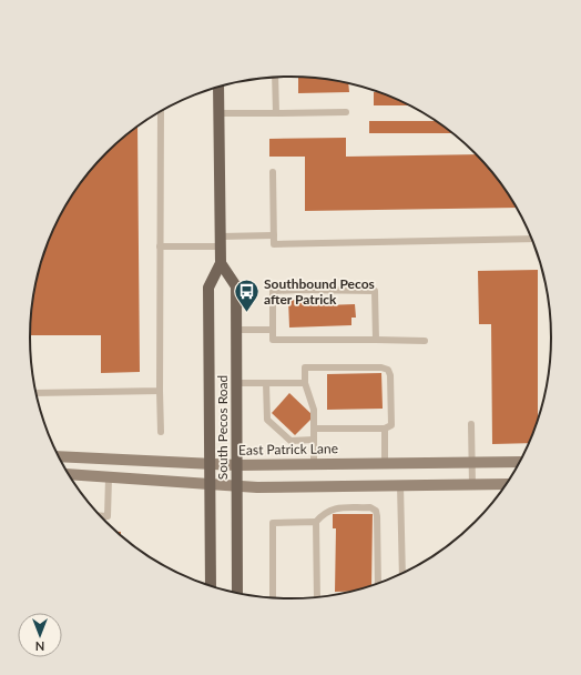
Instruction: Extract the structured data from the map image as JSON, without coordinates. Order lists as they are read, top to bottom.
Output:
{
  "streets": {
    "main road": ["South Pecos Road", "East Patrick Lane"]
  },
  "crossings": [
    ["South Pecos Road", "East Patrick Lane"]
  ],
  "places": {
    "bus stop": ["Southbound Pecos after Patrick"]
  },
  "north": "bottom"
}
